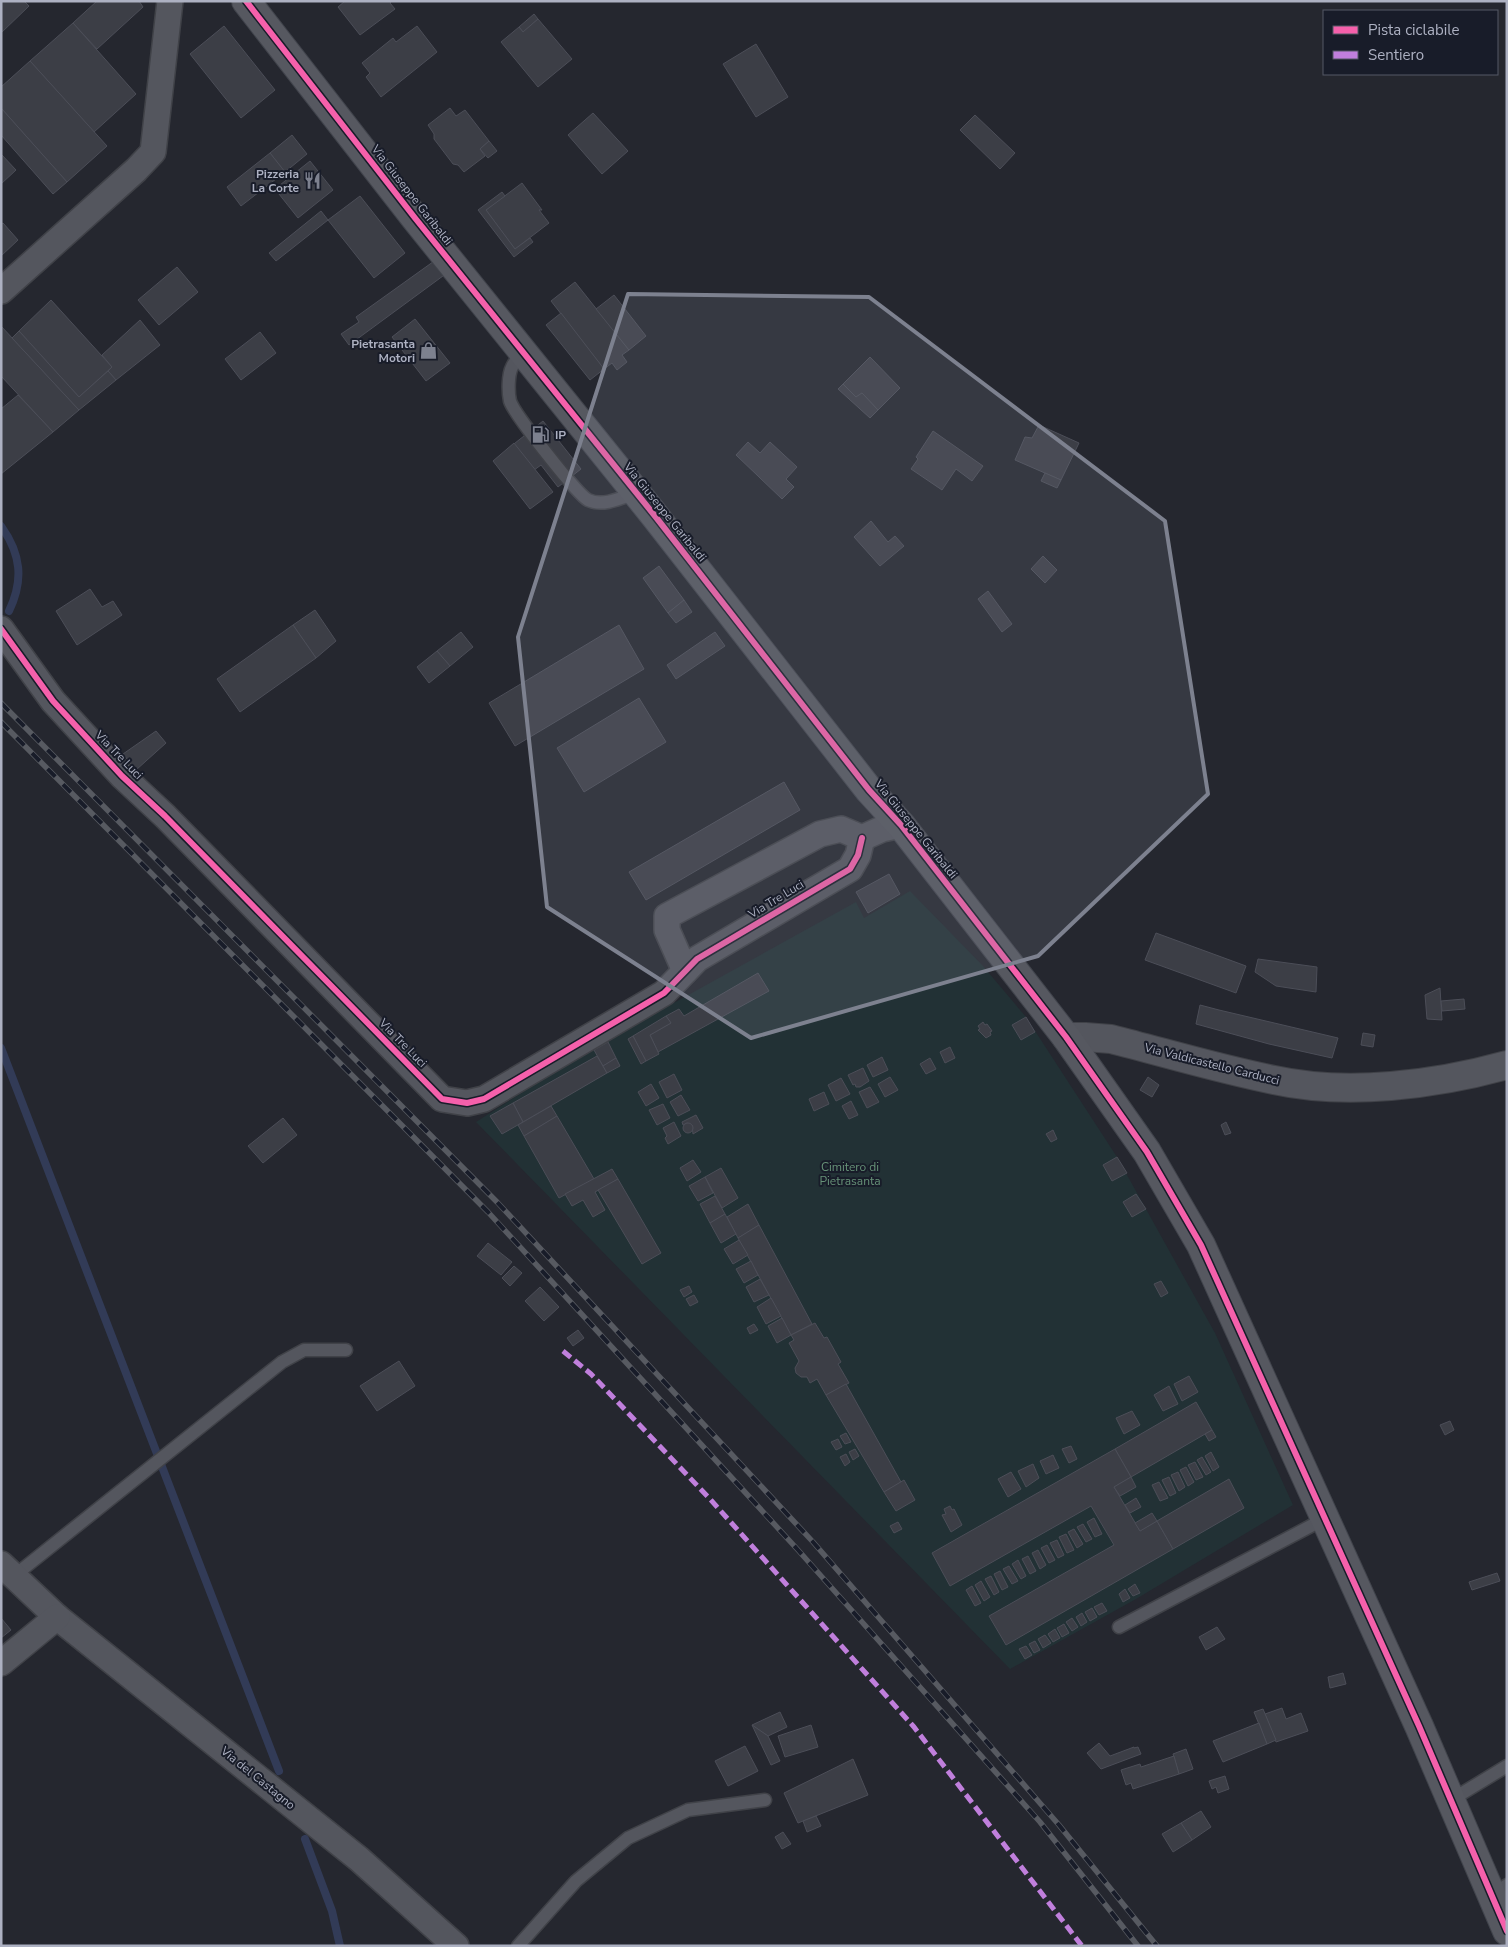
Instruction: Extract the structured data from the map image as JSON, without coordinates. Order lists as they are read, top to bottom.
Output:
{
  "streets": {
    "main road": ["Via Giuseppe Garibaldi"],
    "street": ["Via Tre Luci", "Via Valdicastello Carducci", "Via del Castagno"]
  },
  "crossings": [
    ["Via Giuseppe Garibaldi", "Via Valdicastello Carducci"]
  ],
  "parks": ["Cimitero di Pietrasanta"],
  "places": {
    "restaurant": ["Pizzeria La Corte"],
    "shop": ["Pietrasanta Motori"],
    "fuel station": ["IP"]
  },
  "legend": ["Pista ciclabile", "Sentiero"]
}
